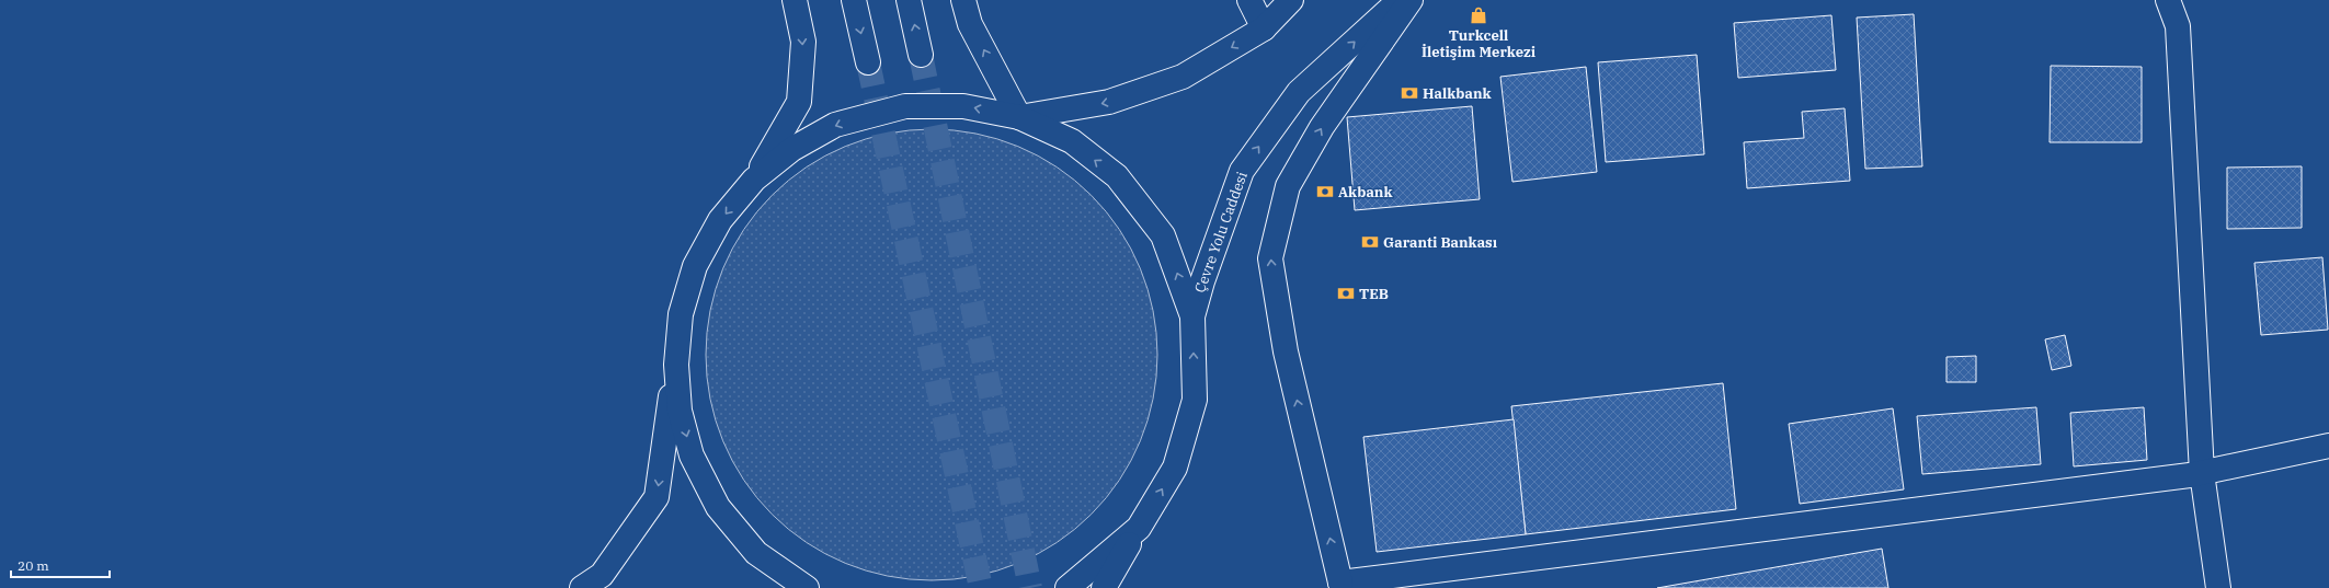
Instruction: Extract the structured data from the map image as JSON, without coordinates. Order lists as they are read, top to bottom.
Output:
{
  "streets": {
    "main road": ["Çevre Yolu Caddesi"]
  },
  "one_way": ["Çevre Yolu Caddesi"],
  "places": {
    "shop": ["Turkcell İletişim Merkezi"],
    "bank": [
      "Halkbank",
      "Akbank",
      "Garanti Bankası",
      "TEB"
    ]
  },
  "scale_bar": "20 m"
}
